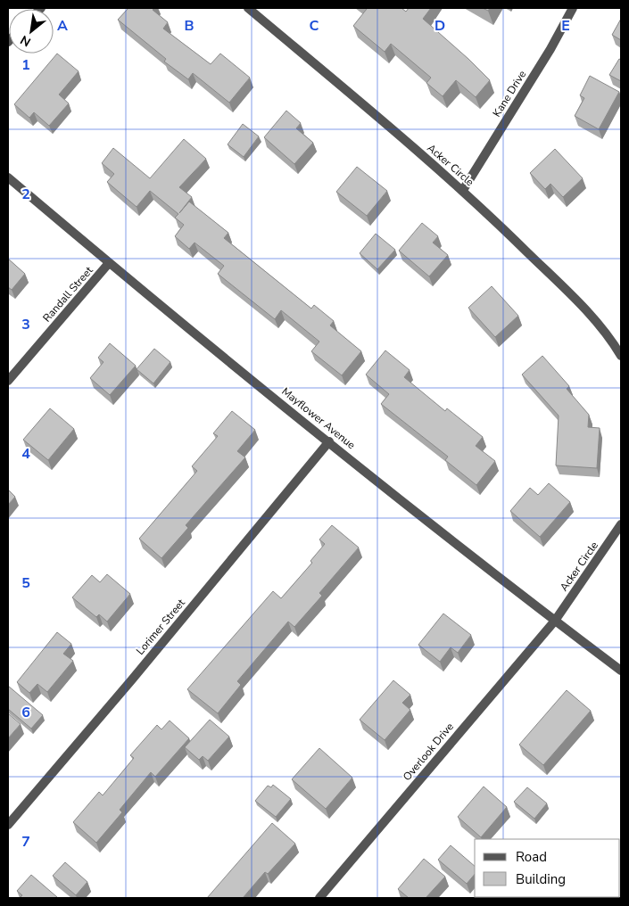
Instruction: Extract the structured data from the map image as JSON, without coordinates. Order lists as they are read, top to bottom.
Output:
{
  "streets": {
    "street": [
      "Kane Drive",
      "Acker Circle",
      "Randall Street",
      "Mayflower Avenue",
      "Lorimer Street",
      "Overlook Drive"
    ]
  },
  "crossings": [
    ["Kane Drive", "Acker Circle"],
    ["Acker Circle", "Mayflower Avenue"],
    ["Acker Circle", "Overlook Drive"],
    ["Randall Street", "Mayflower Avenue"],
    ["Mayflower Avenue", "Lorimer Street"],
    ["Mayflower Avenue", "Overlook Drive"]
  ],
  "legend": ["Road", "Building"],
  "north": "bottom left",
  "grid": {
    "columns": [
      "A",
      "B",
      "C",
      "D",
      "E"
    ],
    "rows": [
      "1",
      "2",
      "3",
      "4",
      "5",
      "6",
      "7"
    ]
  }
}
